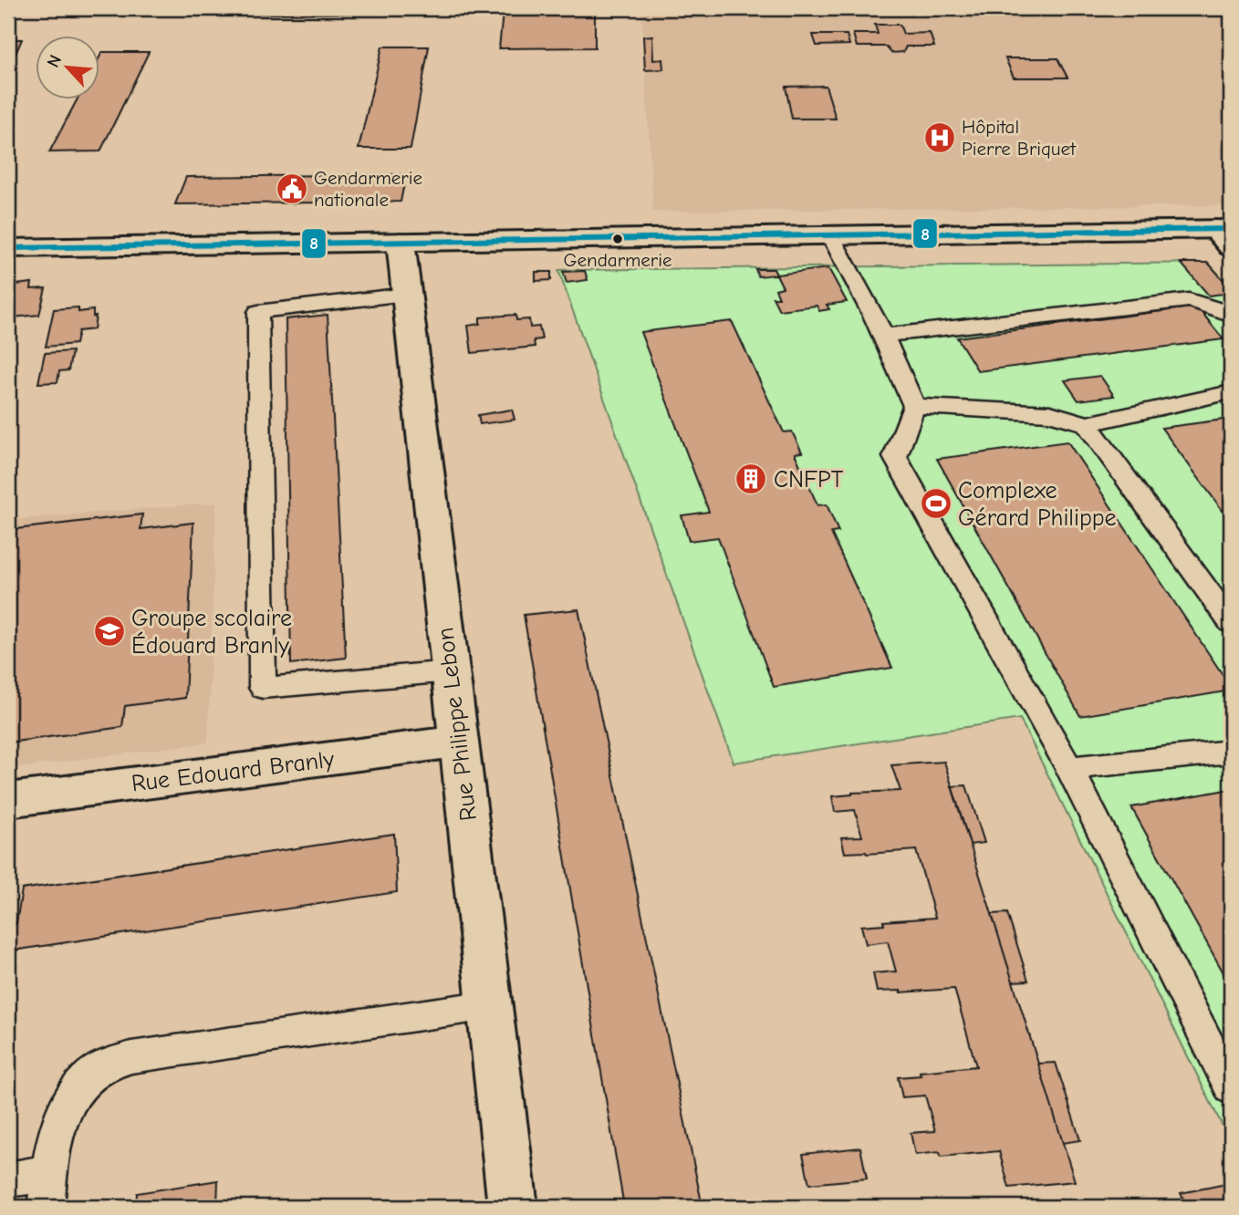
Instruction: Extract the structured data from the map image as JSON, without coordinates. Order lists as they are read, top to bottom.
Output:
{
  "streets": {
    "street": ["Rue Philippe Lebon", "Rue Edouard Branly"]
  },
  "crossings": [
    ["Rue Philippe Lebon", "Rue Edouard Branly"]
  ],
  "places": {
    "hospital": ["Hôpital Pierre Briquet"],
    "public building": ["Gendarmerie nationale"],
    "other": ["Gendarmerie"],
    "building": ["CNFPT"],
    "sports": ["Complexe Gérard Philippe"],
    "school or university": ["Groupe scolaire Édouard Branly"]
  },
  "lines": ["transit line 8"],
  "north": "top left"
}
